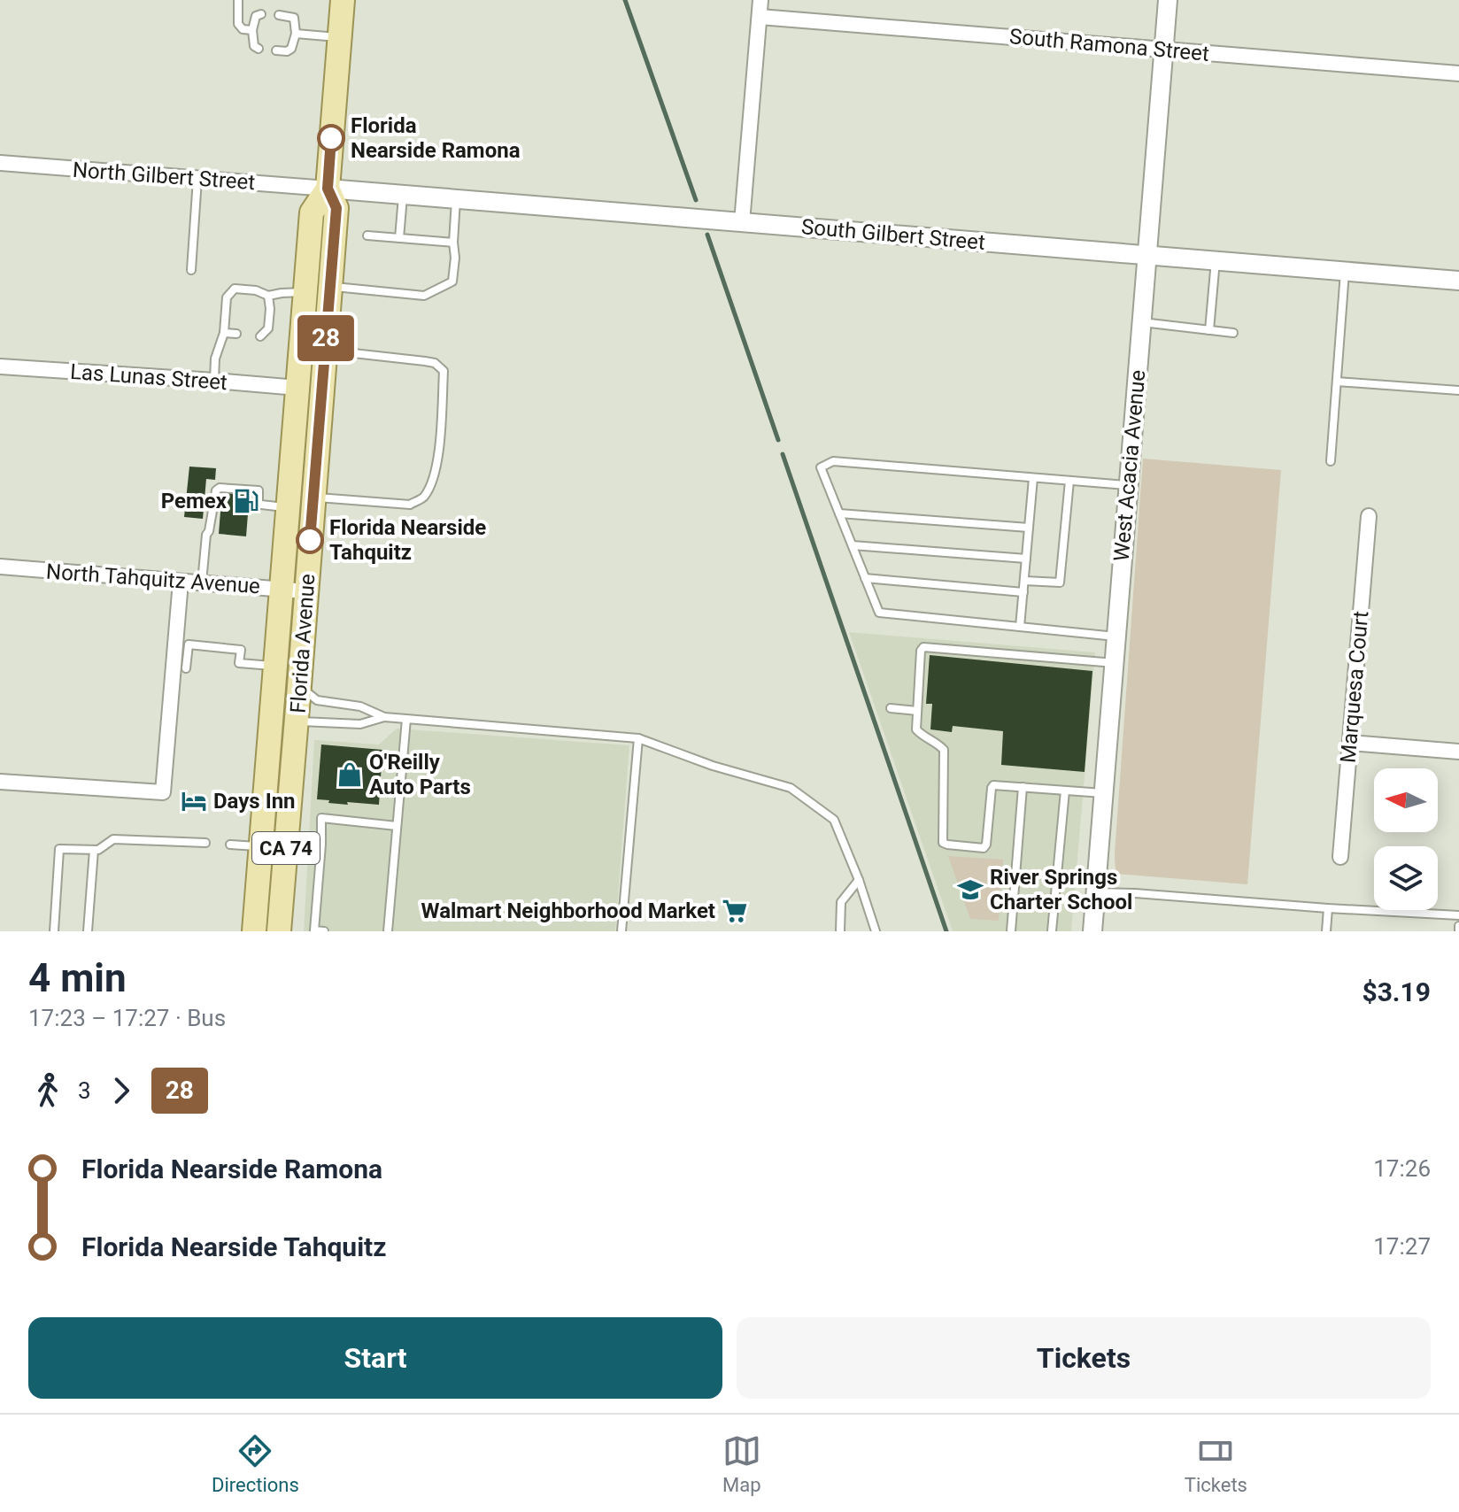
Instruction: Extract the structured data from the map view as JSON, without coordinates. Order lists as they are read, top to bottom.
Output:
{
  "streets": {
    "main road": ["Florida Avenue", "CA 74"],
    "street": [
      "South Ramona Street",
      "North Gilbert Street",
      "South Gilbert Street",
      "Las Lunas Street",
      "West Acacia Avenue",
      "North Tahquitz Avenue",
      "Marquesa Court"
    ]
  },
  "crossings": [
    ["South Ramona Street", "West Acacia Avenue"],
    ["North Gilbert Street", "South Gilbert Street"],
    ["North Gilbert Street", "Florida Avenue"],
    ["South Gilbert Street", "West Acacia Avenue"],
    ["South Gilbert Street", "Florida Avenue"],
    ["Las Lunas Street", "Florida Avenue"],
    ["North Tahquitz Avenue", "Florida Avenue"]
  ],
  "places": {
    "other": ["Florida Nearside Ramona", "Florida Nearside Tahquitz"],
    "fuel station": ["Pemex"],
    "shop": ["O'Reilly Auto Parts"],
    "hotel": ["Days Inn"],
    "school or university": ["River Springs Charter School"],
    "supermarket": ["Walmart Neighborhood Market"]
  },
  "lines": ["bus line 28"],
  "north": "left",
  "page": {
    "on_map": "28",
    "heading": ["4 min", "17:23 – 17:27 · Bus", "$3.19"],
    "legs": ["3", "28"],
    "list": [
      {
        "name": "Florida Nearside Ramona",
        "value": "17:26"
      },
      {
        "name": "Florida Nearside Tahquitz",
        "value": "17:27"
      }
    ],
    "buttons": ["Start", "Tickets"],
    "tabs": ["Directions", "Map", "Tickets"]
  }
}
